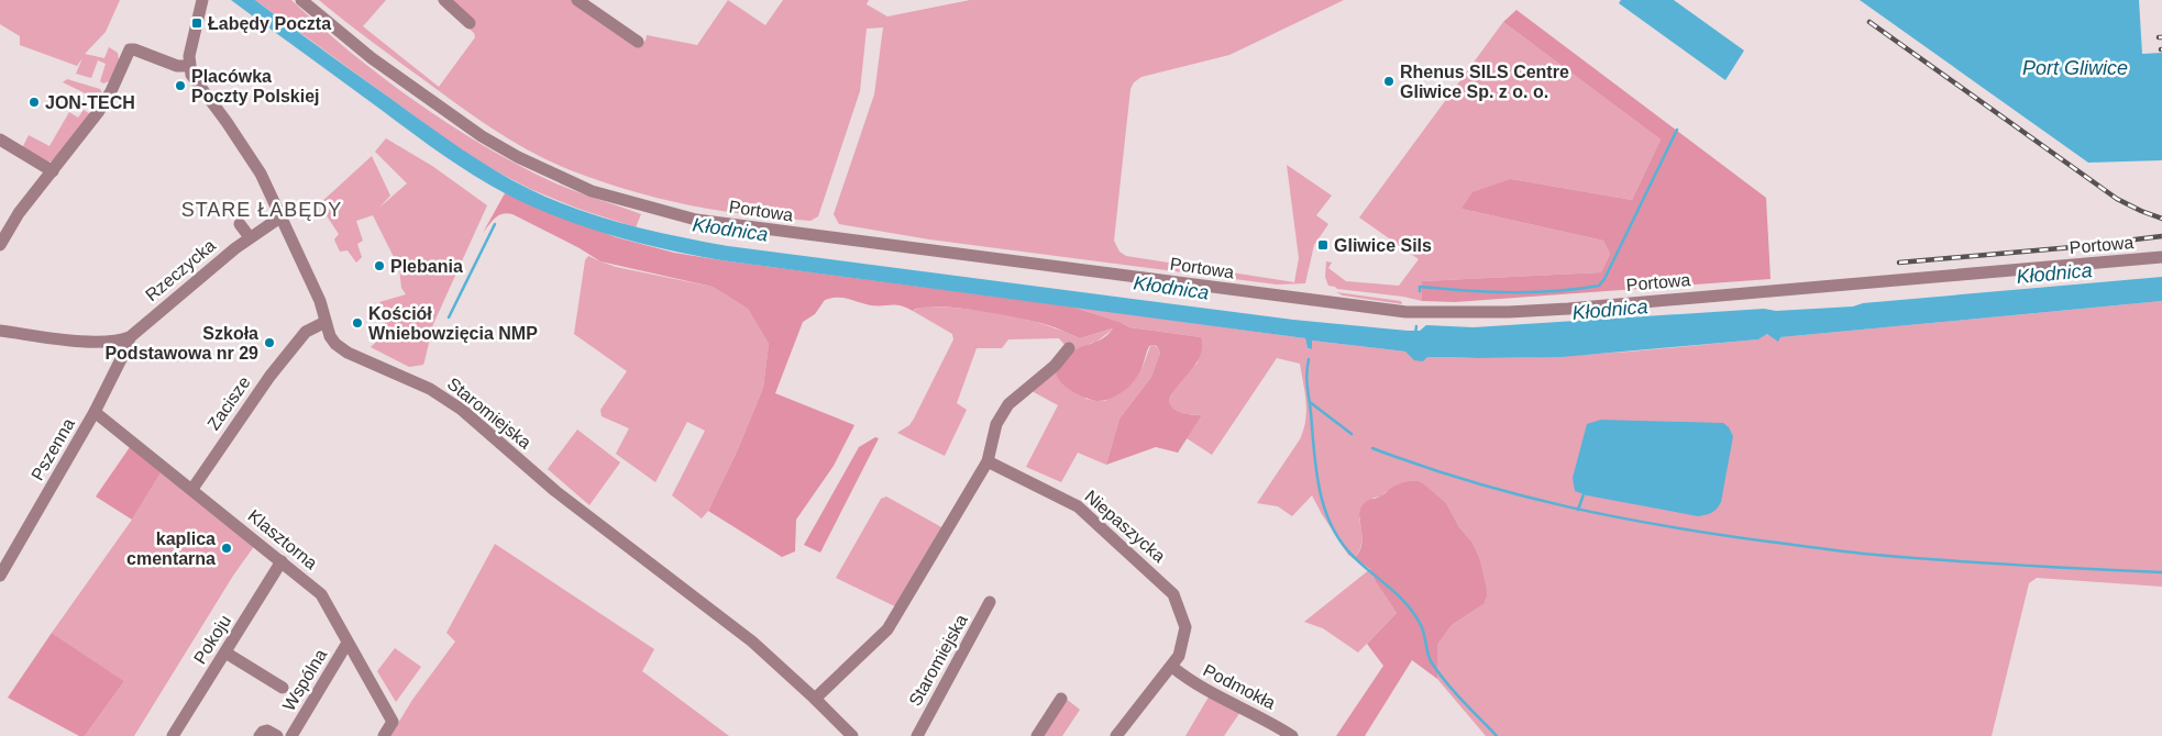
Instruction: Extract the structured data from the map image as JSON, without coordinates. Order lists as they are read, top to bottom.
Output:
{
  "streets": {
    "street": [
      "Portowa",
      "Rzeczycka",
      "Zacisze",
      "Staromiejska",
      "Pszenna",
      "Niepaszycka",
      "Klasztorna",
      "Pokoju",
      "Wspólna",
      "Podmokła"
    ]
  },
  "crossings": [
    ["Rzeczycka", "Staromiejska"],
    ["Rzeczycka", "Pszenna"],
    ["Zacisze", "Staromiejska"],
    ["Zacisze", "Klasztorna"],
    ["Pszenna", "Klasztorna"],
    ["Niepaszycka", "Podmokła"],
    ["Klasztorna", "Pokoju"],
    ["Klasztorna", "Wspólna"]
  ],
  "districts": ["STARE ŁABĘDY"],
  "water": ["Port Gliwice", "Kłodnica"],
  "places": {
    "transit": ["Łabędy Poczta", "Gliwice Sils"],
    "other": [
      "Rhenus SILS Centre Gliwice Sp. z o. o.",
      "Placówka Poczty Polskiej",
      "JON-TECH",
      "Plebania",
      "Kościół Wniebowzięcia NMP",
      "Szkoła Podstawowa nr 29",
      "kaplica cmentarna"
    ]
  }
}
